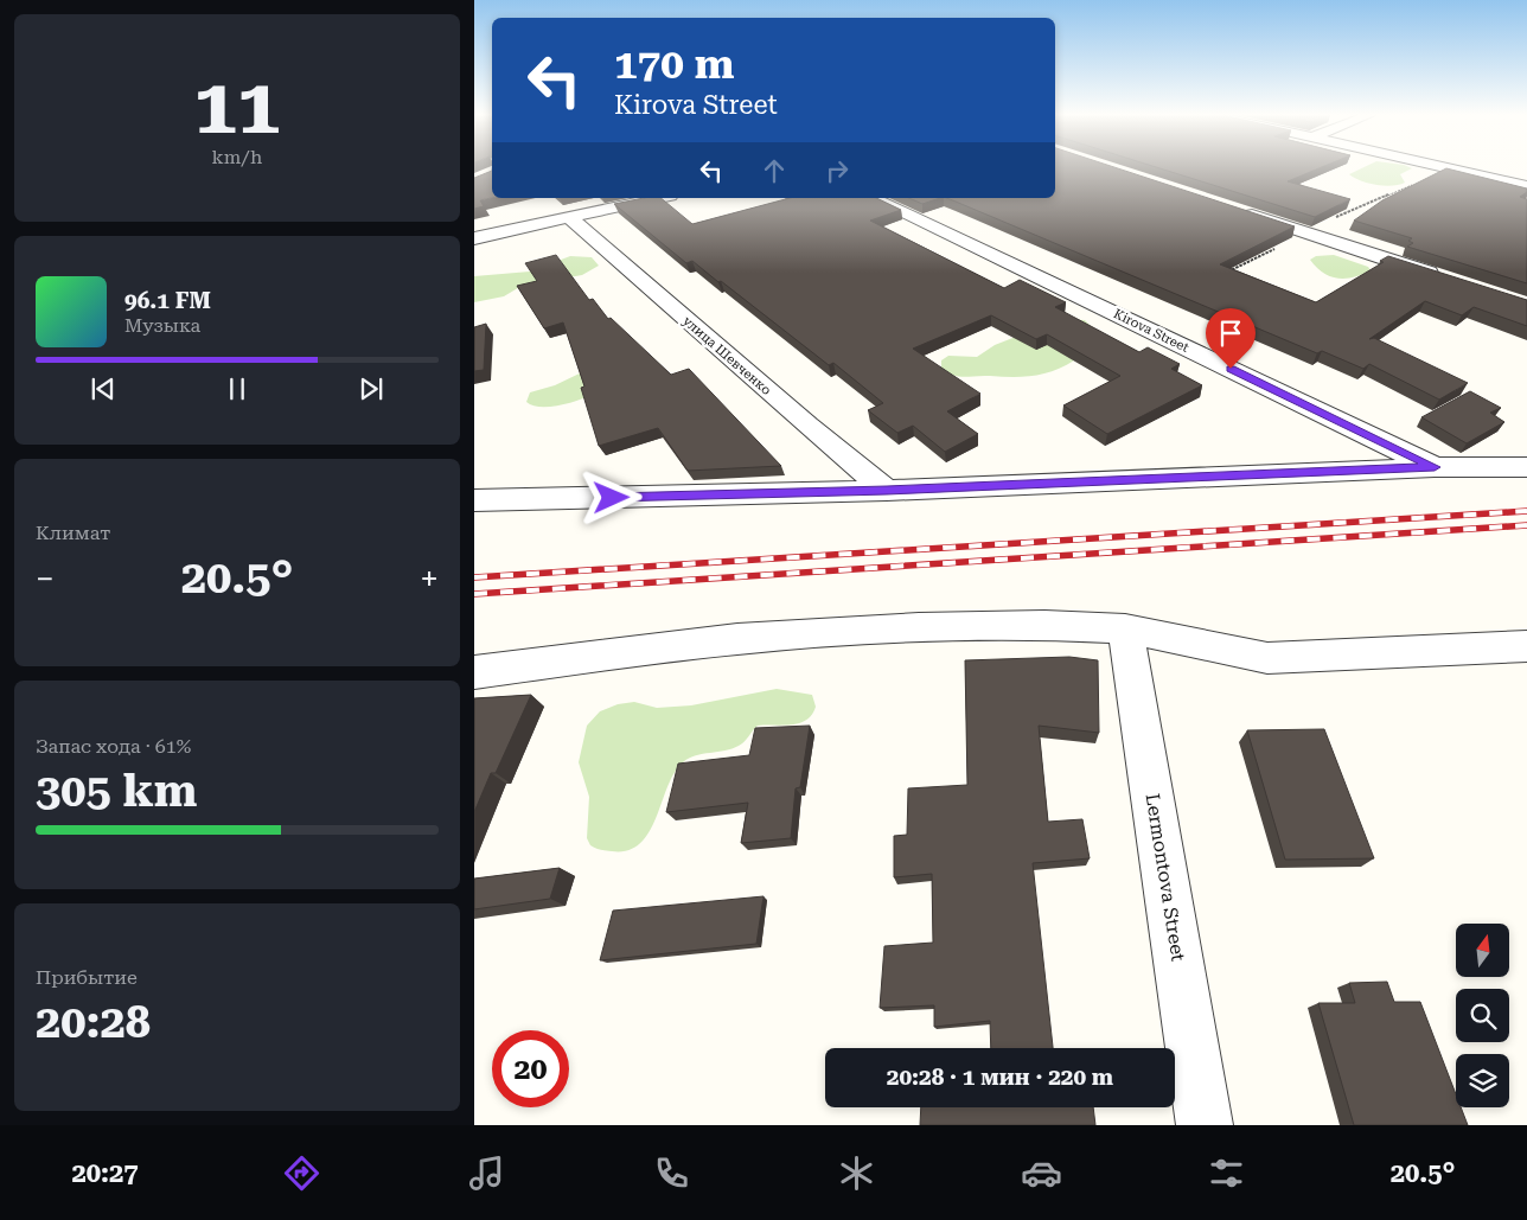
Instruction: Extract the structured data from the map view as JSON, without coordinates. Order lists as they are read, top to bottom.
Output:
{
  "streets": {
    "street": ["Kirova Street", "улица Шевченко", "Lermontova Street"]
  },
  "north": "top",
  "page": {
    "tile": [
      ["11", "km/h"],
      "Климат",
      ["Запас хода · 61%", "305 km"],
      ["Прибытие", "20:28"]
    ],
    "turn": ["170 m", "Kirova Street"],
    "song": ["96.1 FM", "Музыка"],
    "heat": ["−", "20.5°", "+"],
    "limit": "20",
    "trip": "20:28 · 1 мин · 220 m",
    "tabs": ["20:27", "20.5°"]
  }
}
